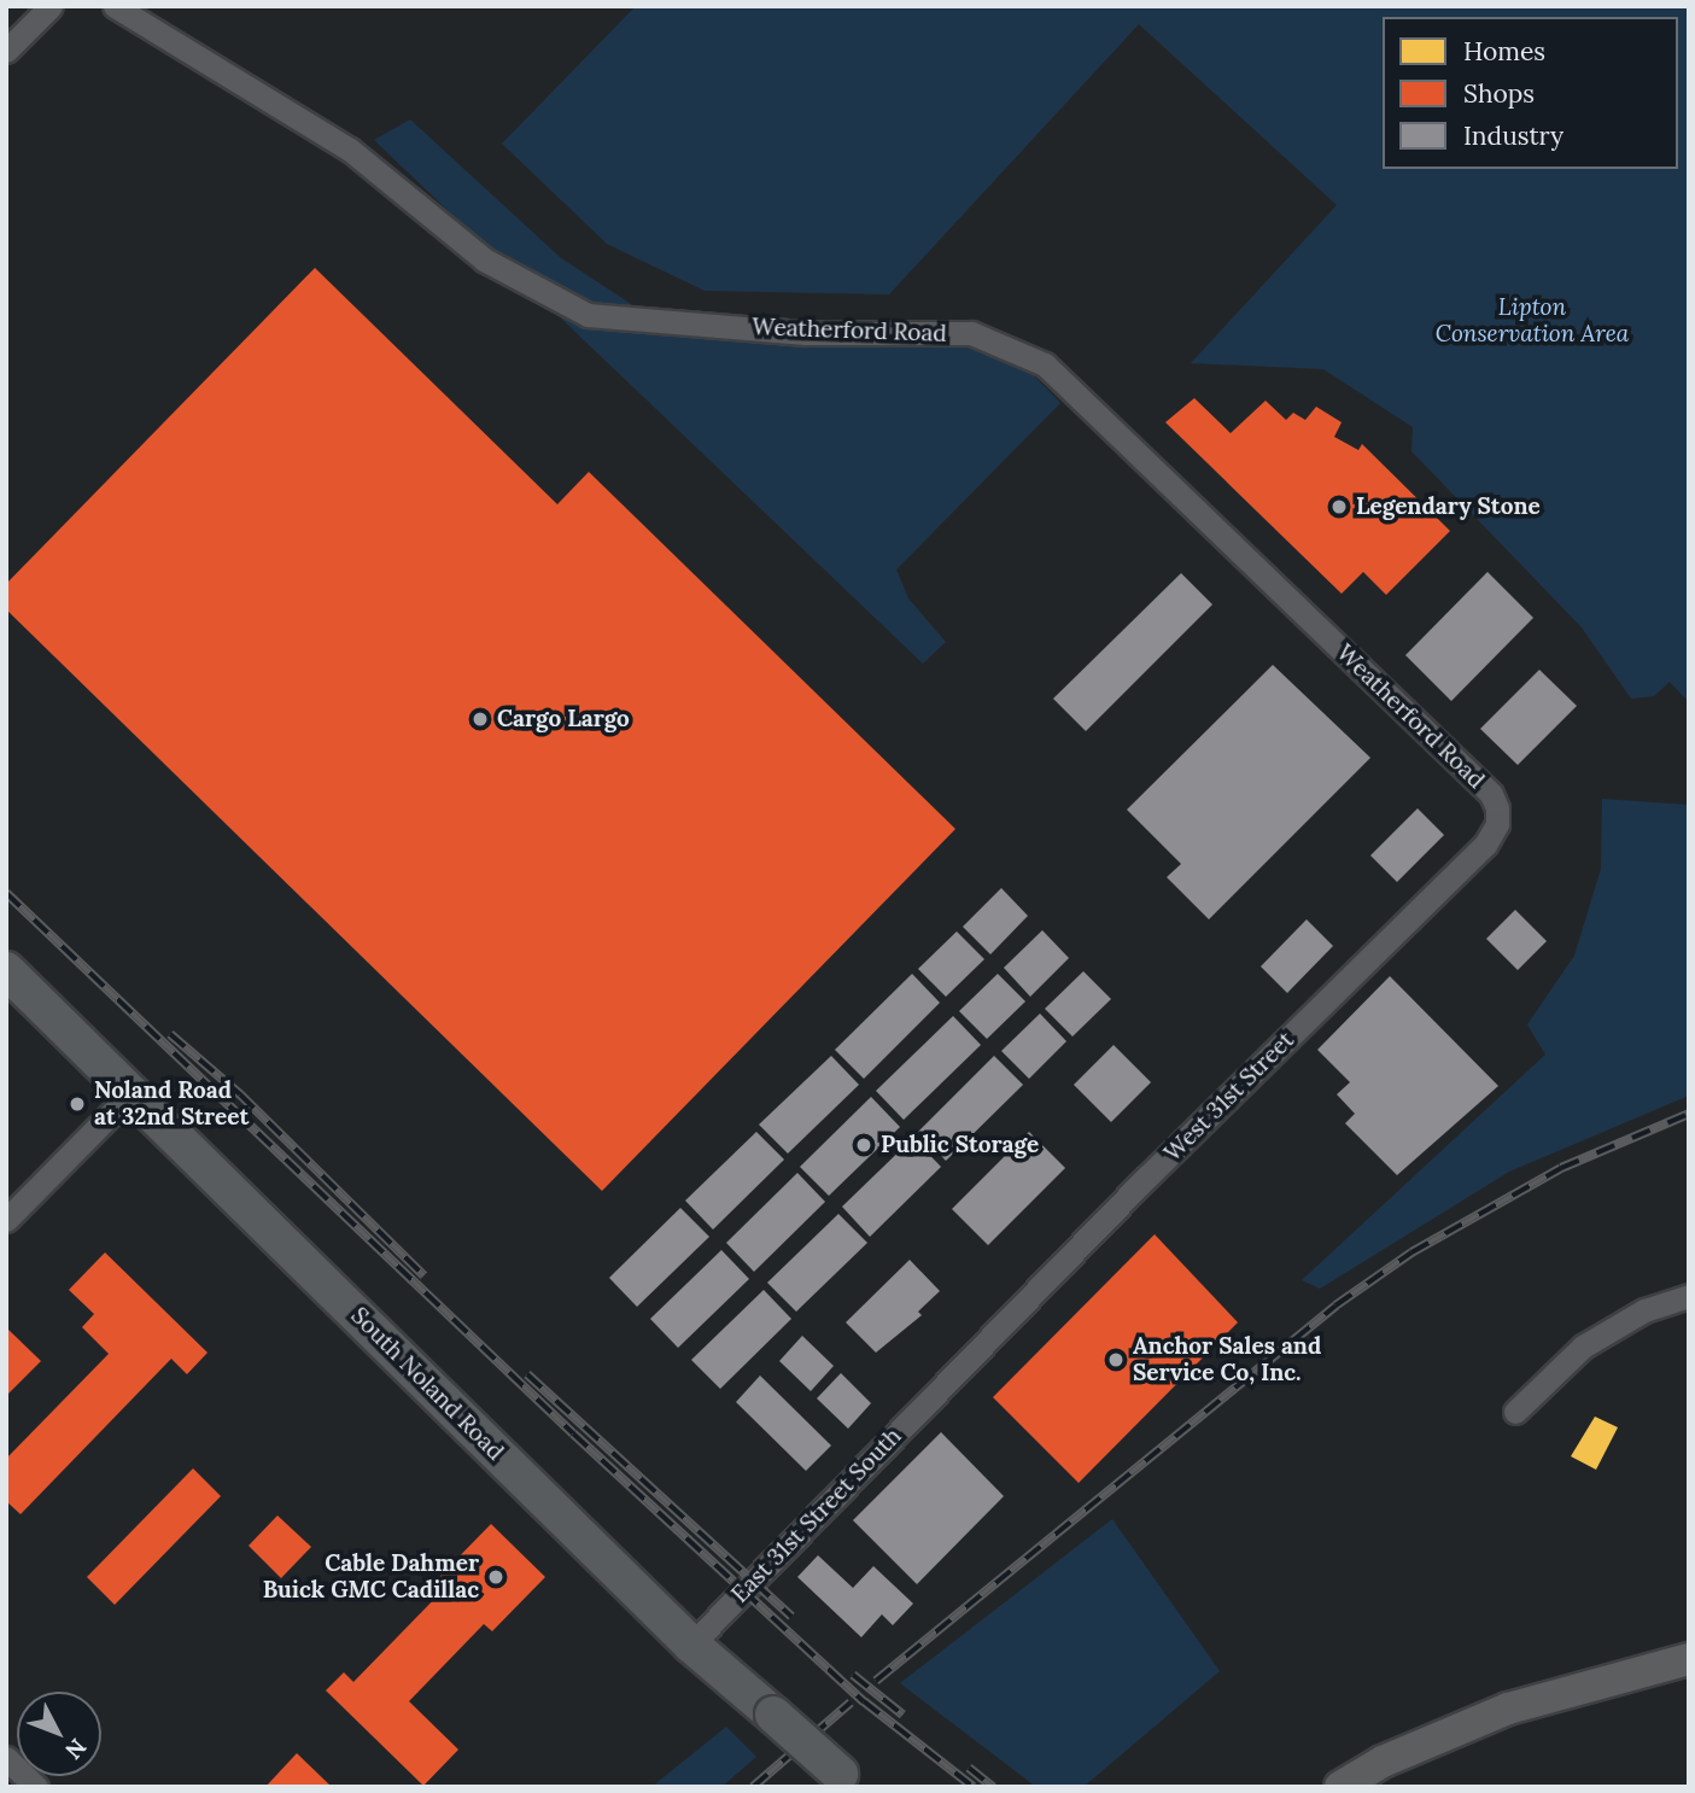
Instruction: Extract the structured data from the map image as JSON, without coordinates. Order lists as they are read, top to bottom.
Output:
{
  "streets": {
    "main road": ["South Noland Road"],
    "street": ["Weatherford Road", "West 31st Street", "East 31st Street South"]
  },
  "crossings": [
    ["Weatherford Road", "West 31st Street"],
    ["West 31st Street", "East 31st Street South"],
    ["South Noland Road", "East 31st Street South"]
  ],
  "parks": ["Lipton Conservation Area"],
  "places": [
    "Legendary Stone",
    "Cargo Largo",
    "Noland Road at 32nd Street",
    "Public Storage",
    "Anchor Sales and Service Co, Inc.",
    "Cable Dahmer Buick GMC Cadillac"
  ],
  "legend": ["Homes", "Shops", "Industry"],
  "north": "bottom right"
}
